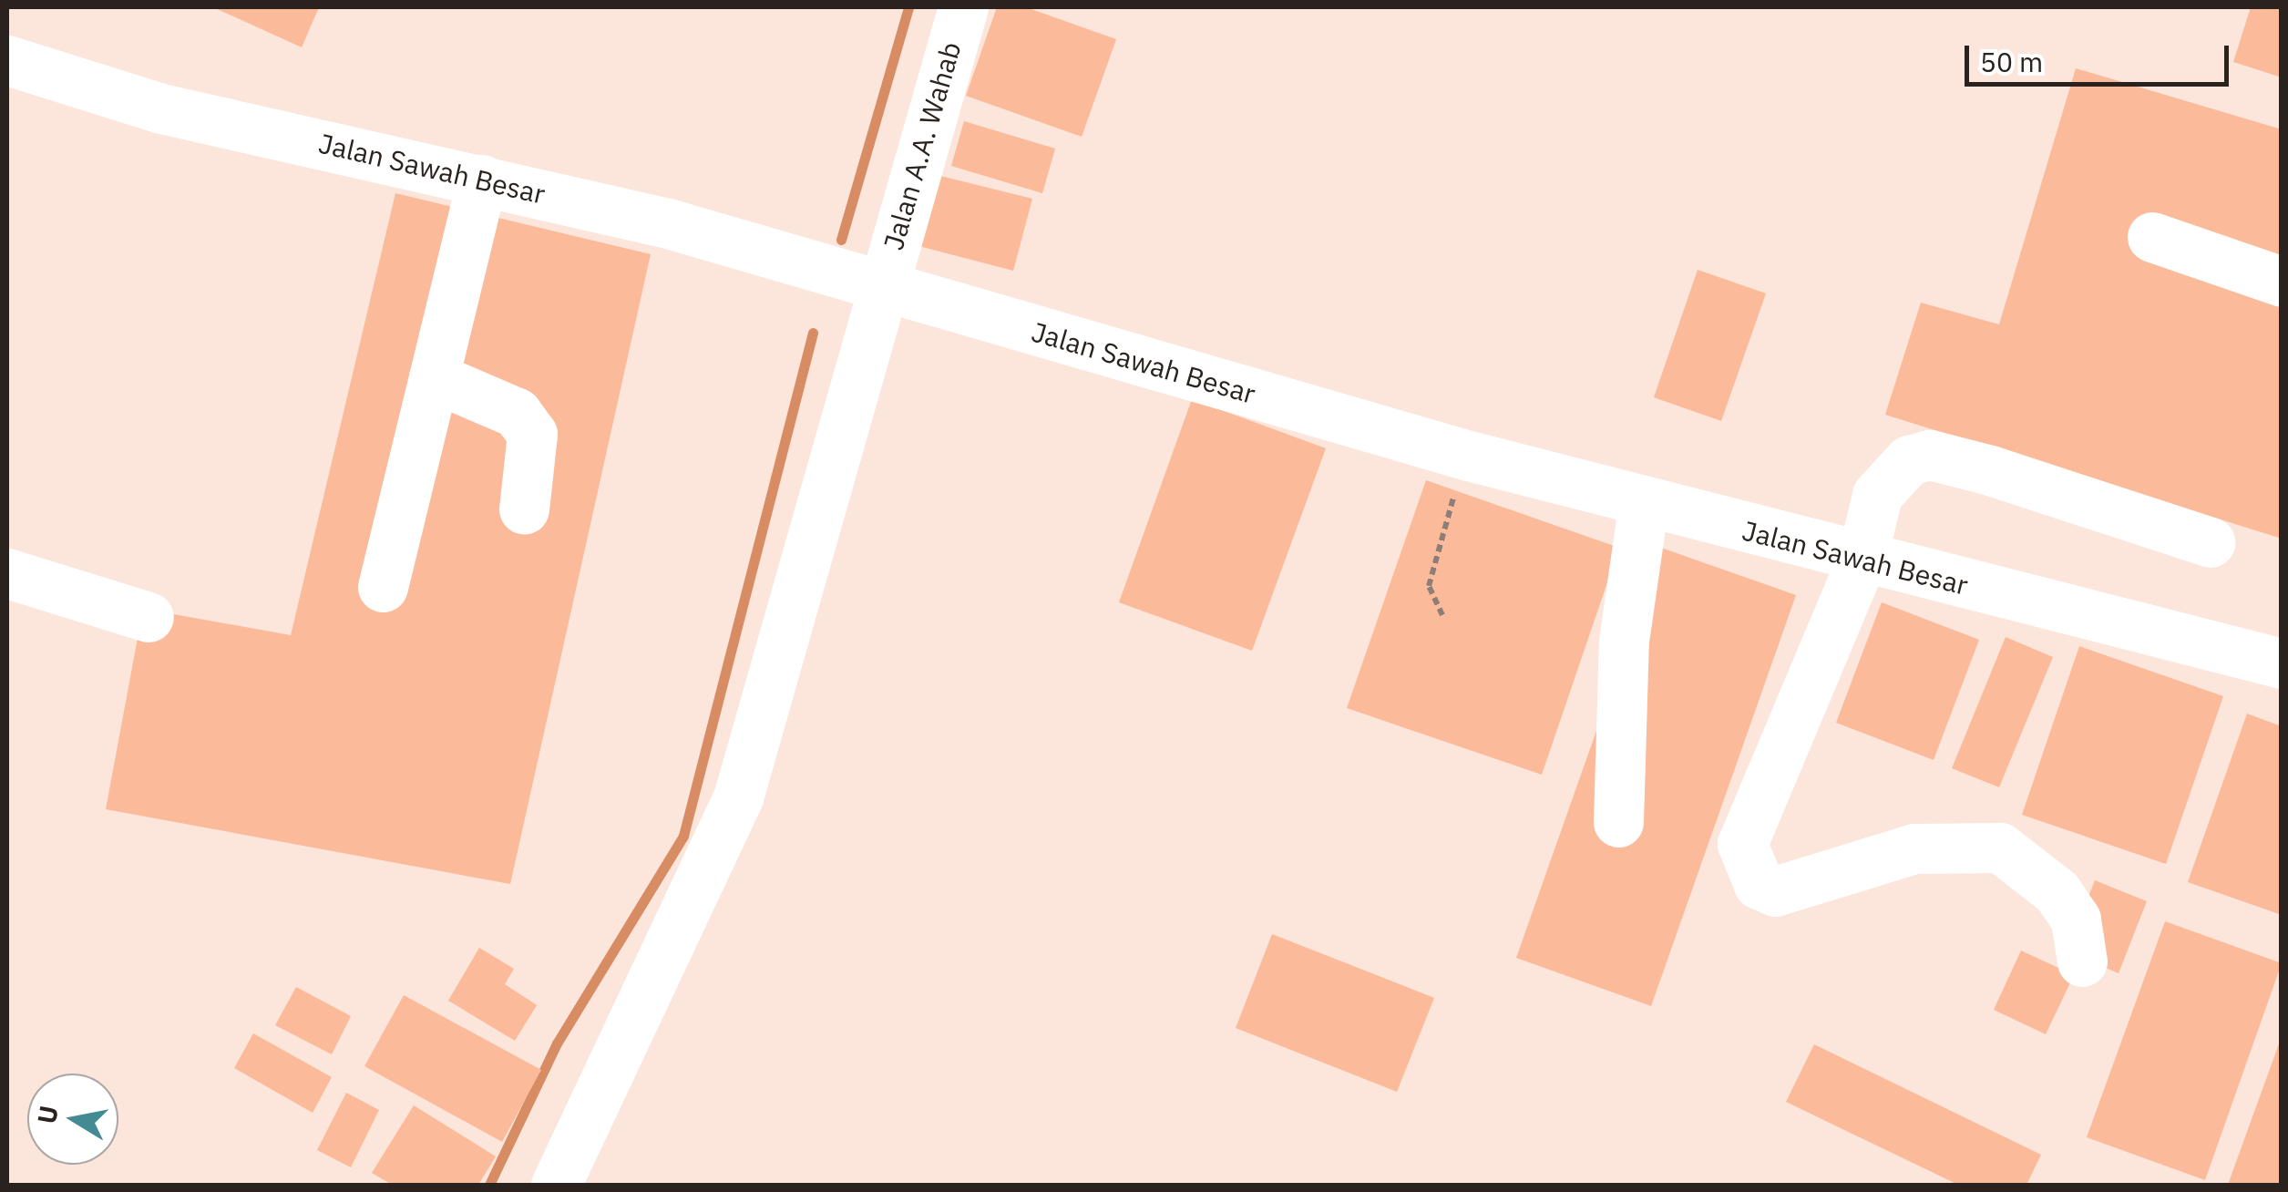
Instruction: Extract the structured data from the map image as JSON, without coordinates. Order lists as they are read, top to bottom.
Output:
{
  "streets": {
    "main road": ["Jalan A.A. Wahab", "Jalan Sawah Besar"]
  },
  "crossings": [
    ["Jalan A.A. Wahab", "Jalan Sawah Besar"]
  ],
  "scale_bar": "50 m",
  "north": "left"
}
